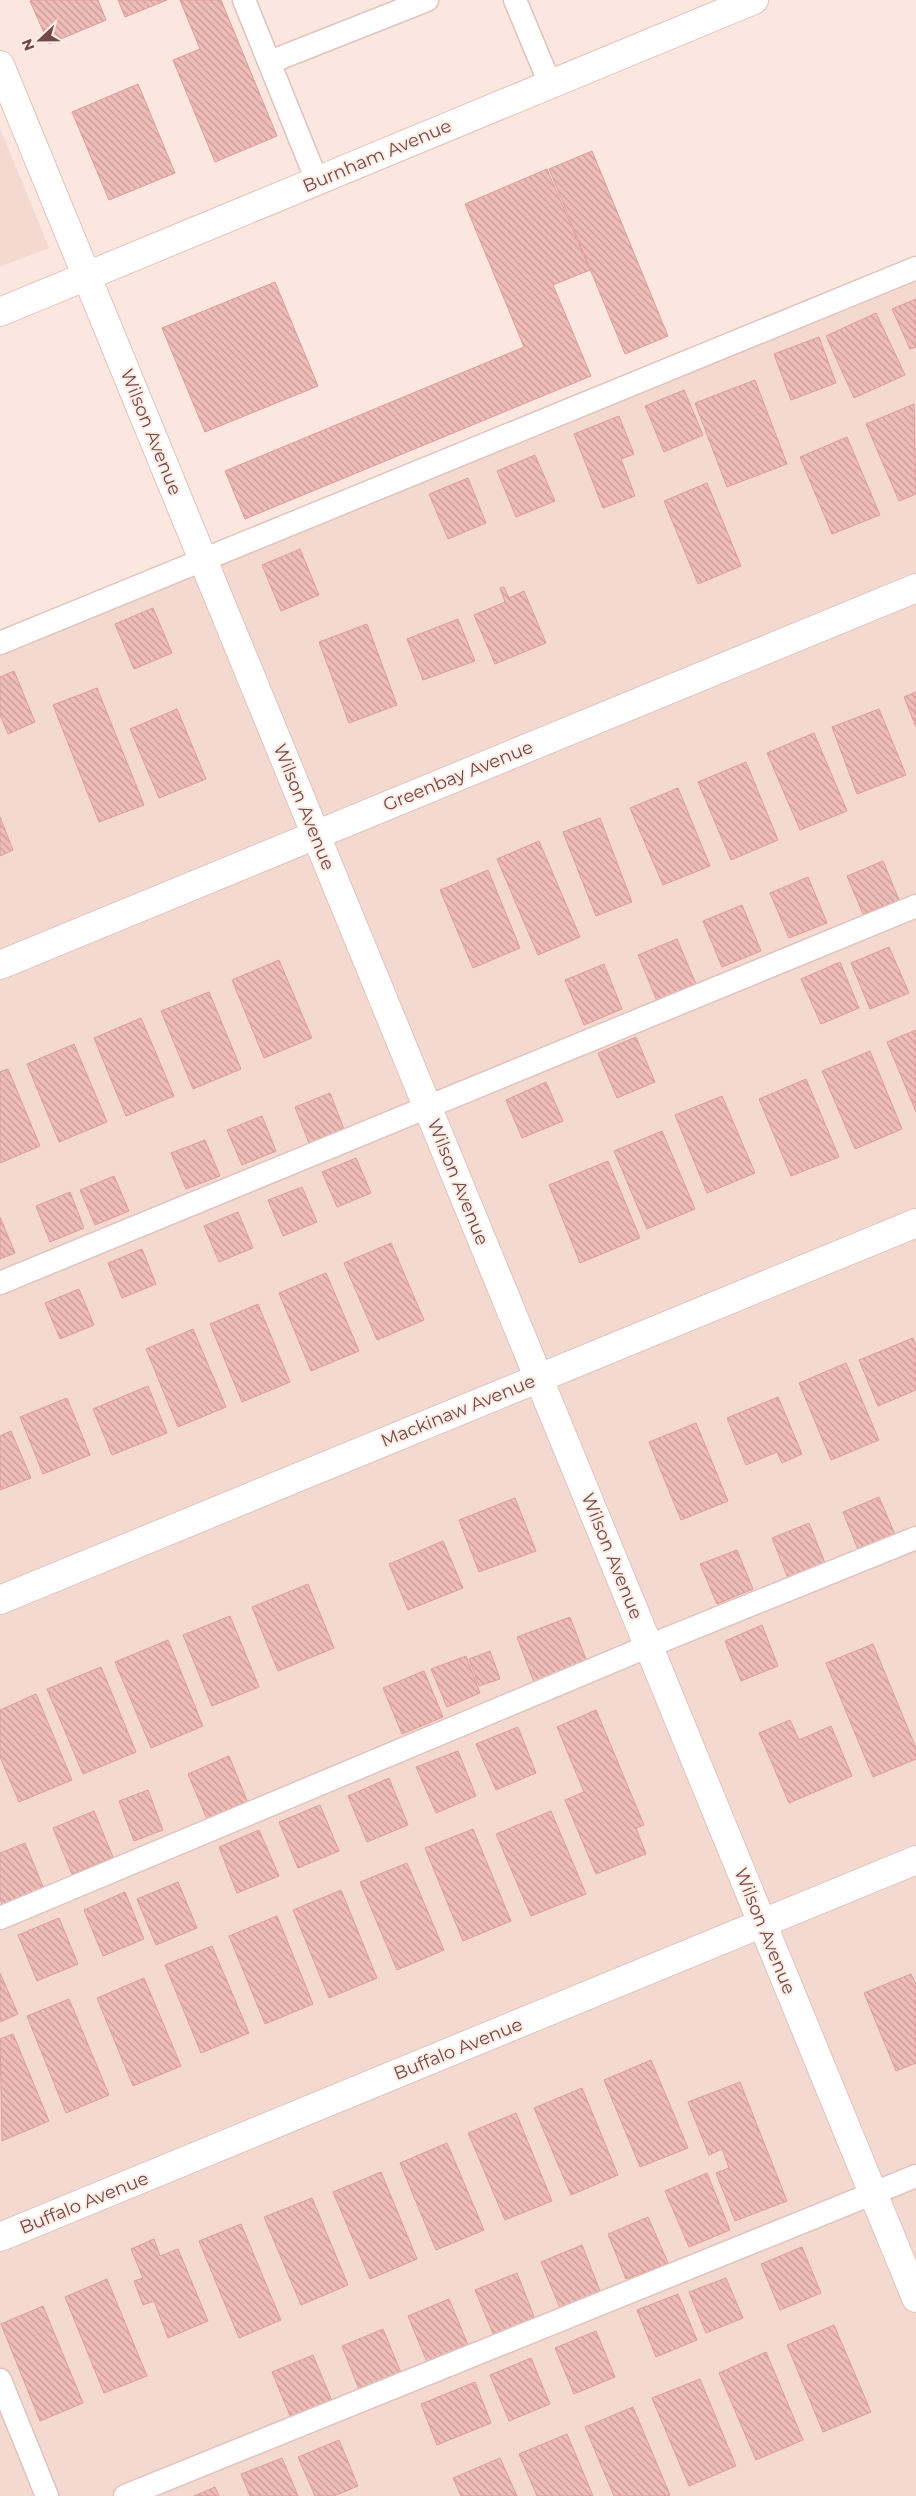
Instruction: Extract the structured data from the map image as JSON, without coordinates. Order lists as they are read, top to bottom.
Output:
{
  "streets": {
    "street": [
      "Burnham Avenue",
      "Wilson Avenue",
      "Greenbay Avenue",
      "Mackinaw Avenue",
      "Buffalo Avenue"
    ]
  },
  "crossings": [
    ["Burnham Avenue", "Wilson Avenue"],
    ["Wilson Avenue", "Greenbay Avenue"],
    ["Wilson Avenue", "Mackinaw Avenue"],
    ["Wilson Avenue", "Buffalo Avenue"]
  ],
  "north": "left"
}
